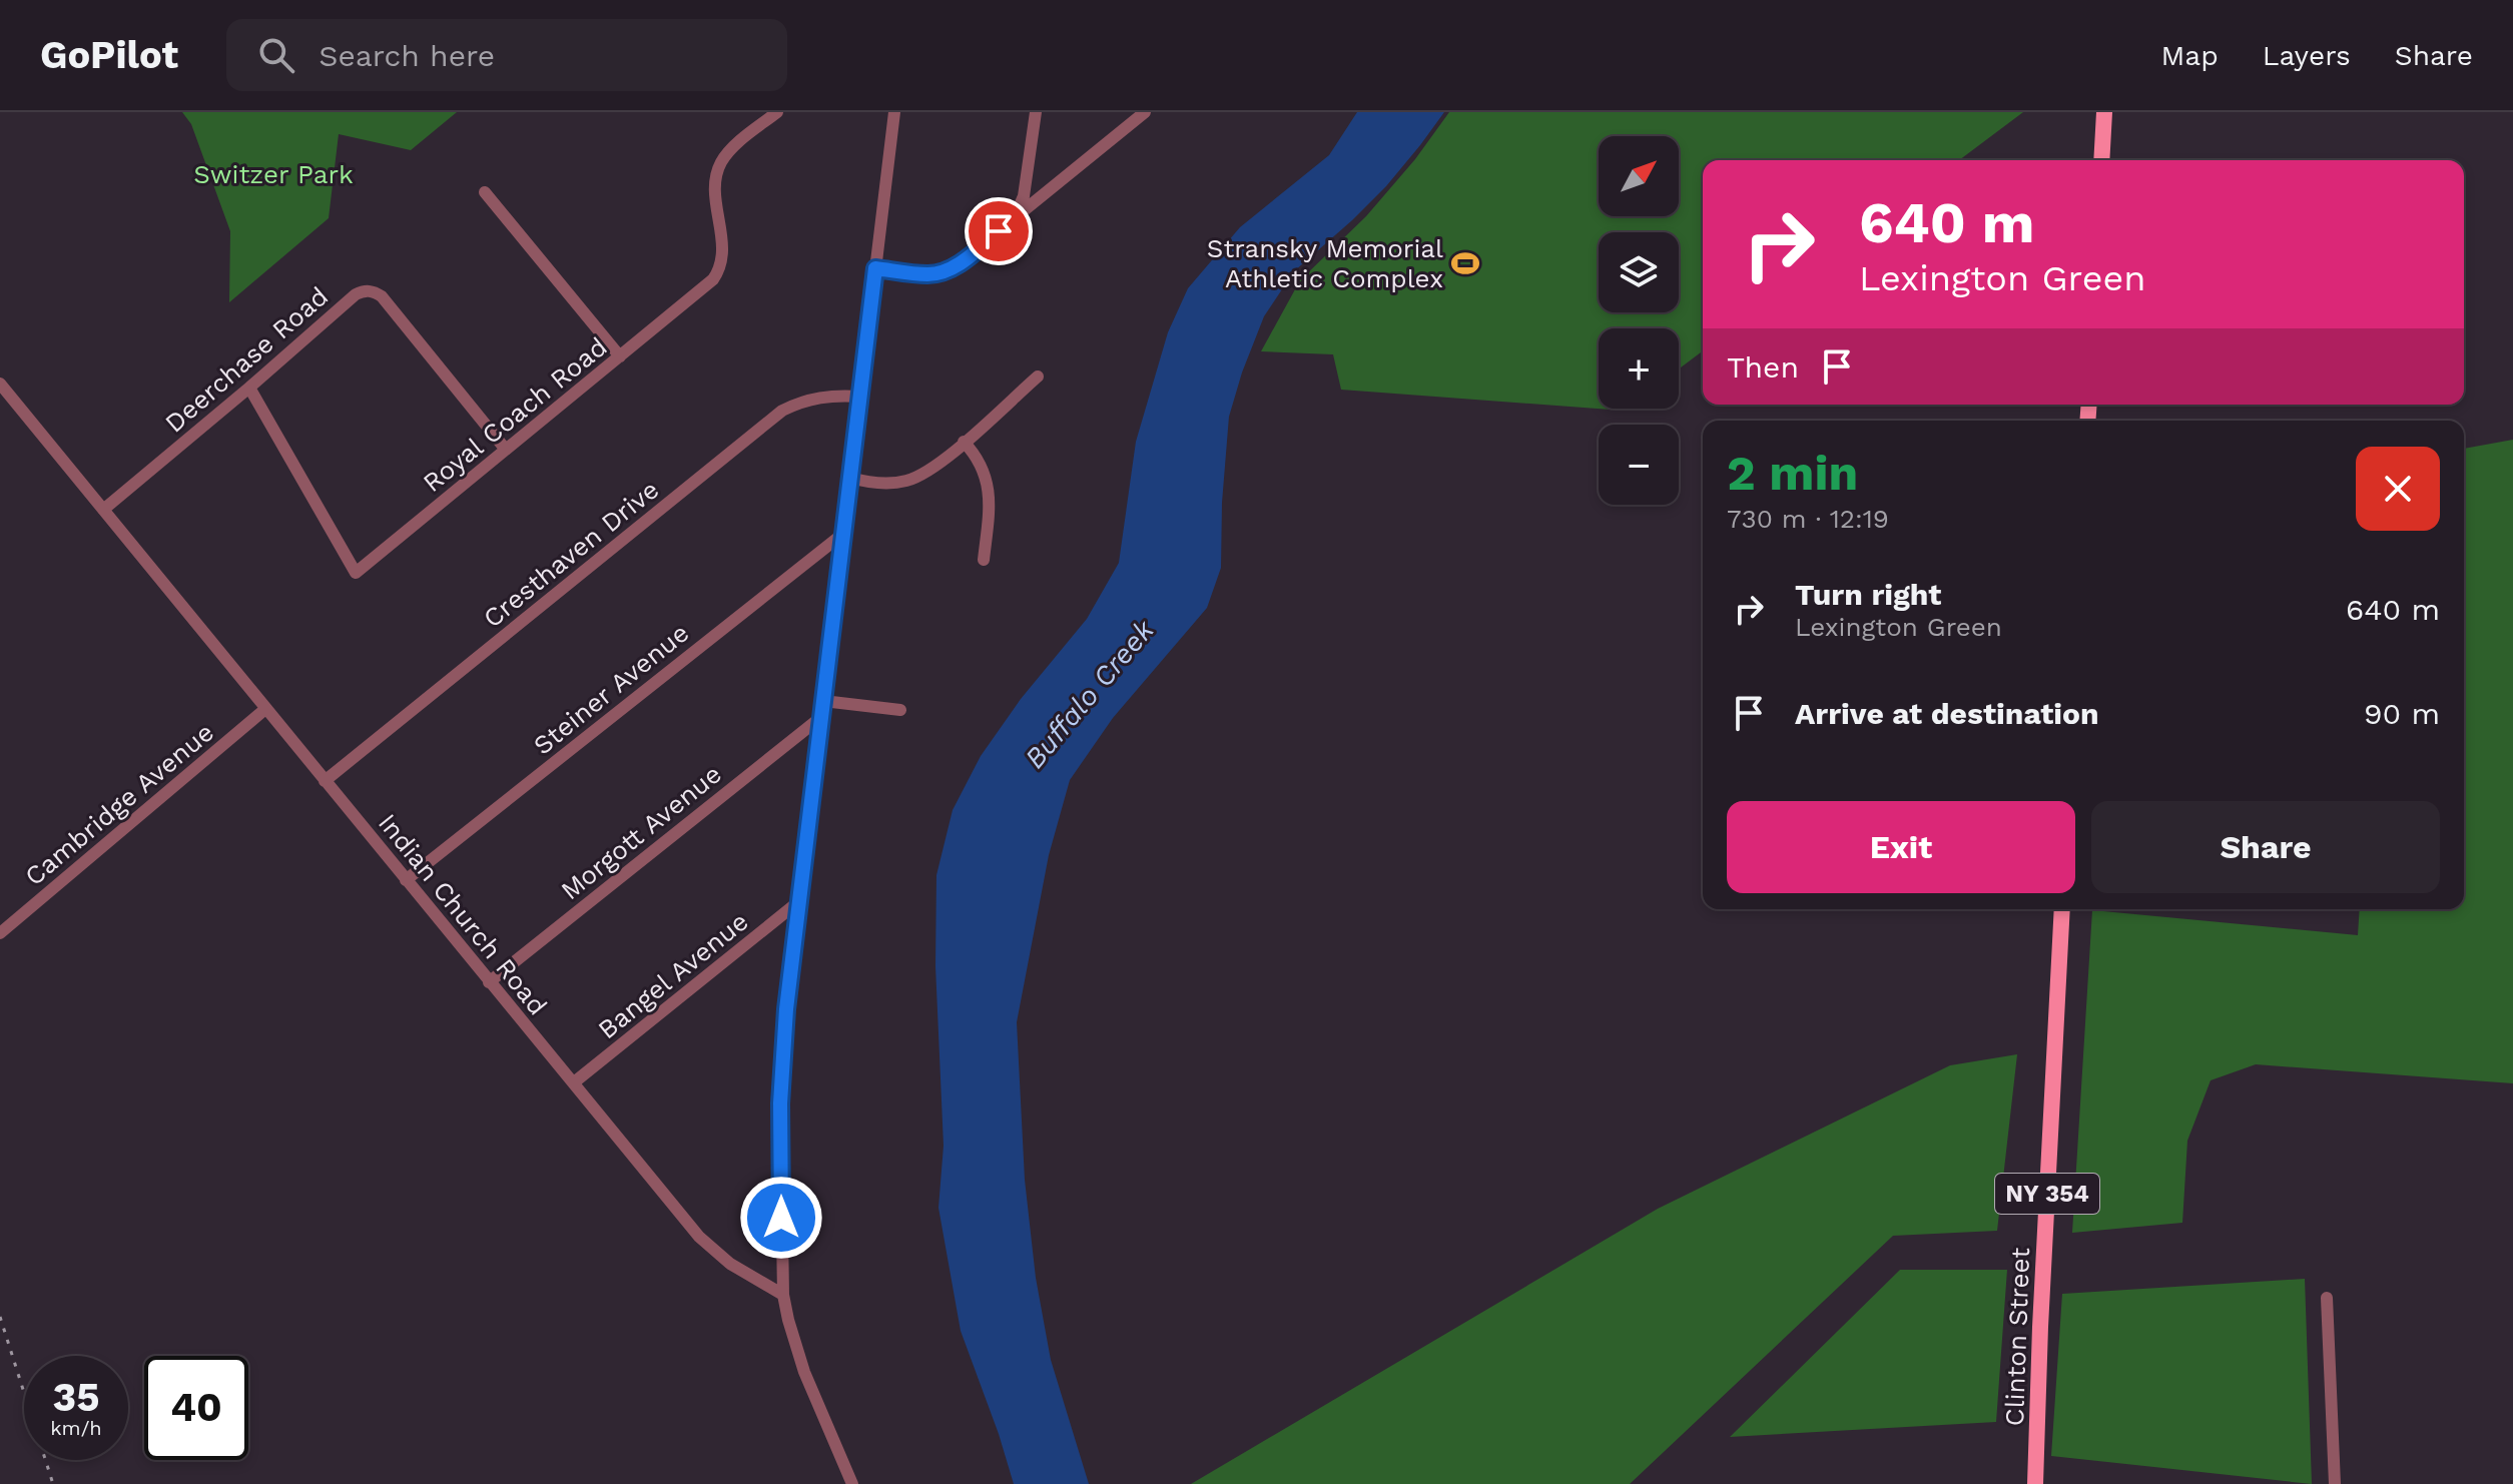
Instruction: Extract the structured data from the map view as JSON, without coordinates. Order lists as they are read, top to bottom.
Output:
{
  "streets": {
    "main road": ["NY 354", "Clinton Street"],
    "street": [
      "Deerchase Road",
      "Royal Coach Road",
      "Cresthaven Drive",
      "Steiner Avenue",
      "Cambridge Avenue",
      "Morgott Avenue",
      "Indian Church Road",
      "Bangel Avenue"
    ]
  },
  "crossings": [
    ["Deerchase Road", "Royal Coach Road"],
    ["Deerchase Road", "Indian Church Road"],
    ["Cresthaven Drive", "Indian Church Road"],
    ["Steiner Avenue", "Indian Church Road"],
    ["Cambridge Avenue", "Indian Church Road"],
    ["Morgott Avenue", "Indian Church Road"],
    ["Indian Church Road", "Bangel Avenue"]
  ],
  "water": ["Buffalo Creek"],
  "parks": ["Switzer Park"],
  "places": {
    "sports": ["Stransky Memorial Athletic Complex"]
  },
  "north": "top right",
  "page": {
    "header": "GoPilot",
    "search": "Search here",
    "nav": ["Map", "Layers", "Share"],
    "map_buttons": ["+", "−"],
    "turn": ["640 m", "Lexington Green"],
    "then": "Then",
    "heading": ["2 min", "730 m · 12:19"],
    "list": [
      {
        "name": "Turn right",
        "note": "Lexington Green",
        "value": "640 m"
      },
      {
        "name": "Arrive at destination",
        "value": "90 m"
      }
    ],
    "buttons": ["Exit", "Share"],
    "speed": "35 km/h",
    "limit": "40"
  }
}
